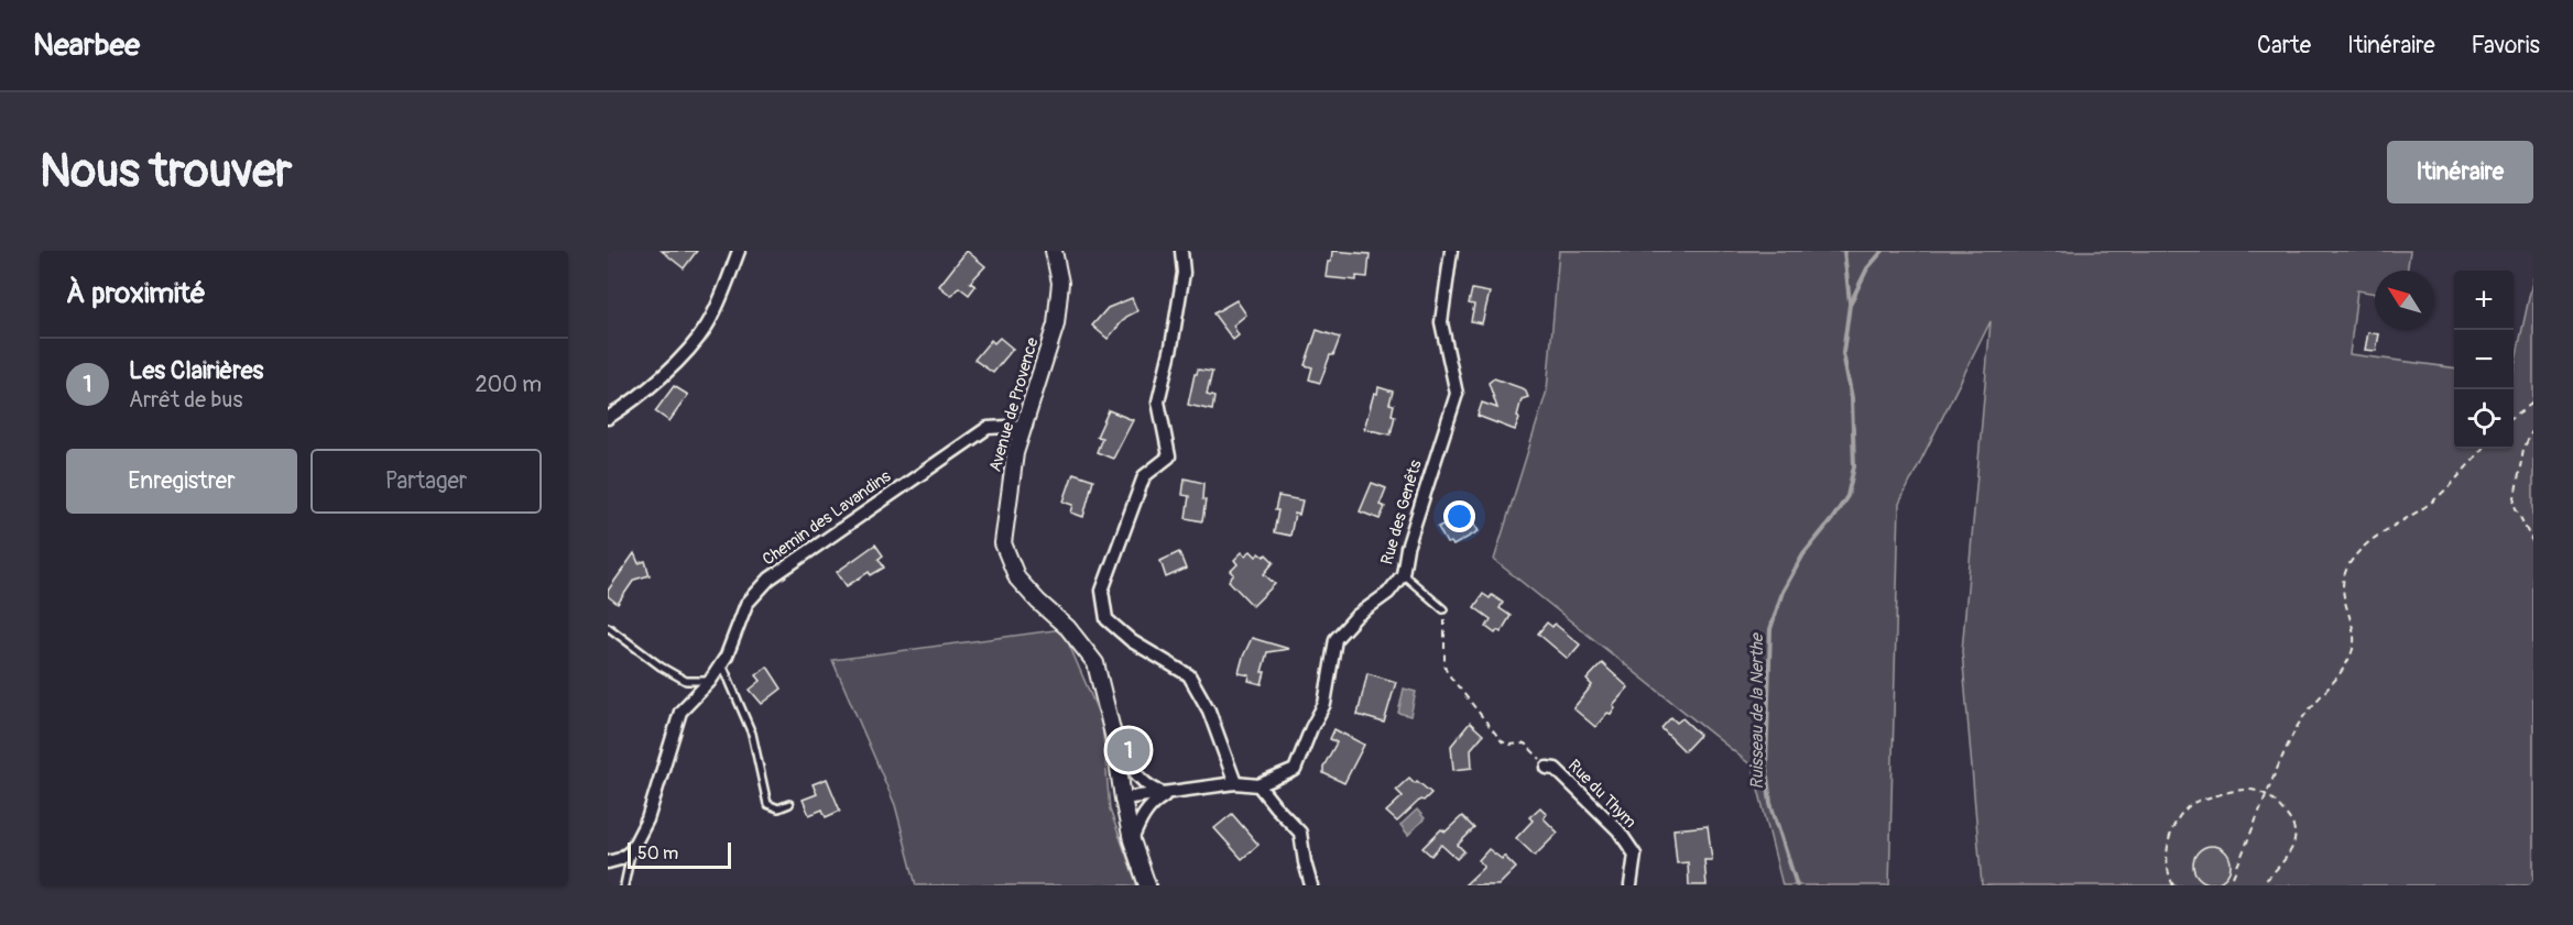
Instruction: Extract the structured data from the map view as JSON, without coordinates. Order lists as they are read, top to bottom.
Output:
{
  "streets": {
    "street": [
      "Avenue de Provence",
      "Rue des Genêts",
      "Chemin des Lavandins",
      "Rue du Thym"
    ]
  },
  "crossings": [
    ["Avenue de Provence", "Rue des Genêts"],
    ["Avenue de Provence", "Chemin des Lavandins"]
  ],
  "water": ["Ruisseau de la Nerthe"],
  "scale_bar": "50 m",
  "north": "top left",
  "page": {
    "header": "Nearbee",
    "nav": ["Carte", "Itinéraire", "Favoris"],
    "buttons": [
      "Itinéraire",
      ["Enregistrer", "Partager"]
    ],
    "title": "Nous trouver",
    "heading": "À proximité",
    "map_buttons": ["+", "−"],
    "list": [
      {
        "mark": "1",
        "name": "Les Clairières",
        "note": "Arrêt de bus",
        "value": "200 m"
      }
    ],
    "pins": "1",
    "scale": "50 m"
  }
}
